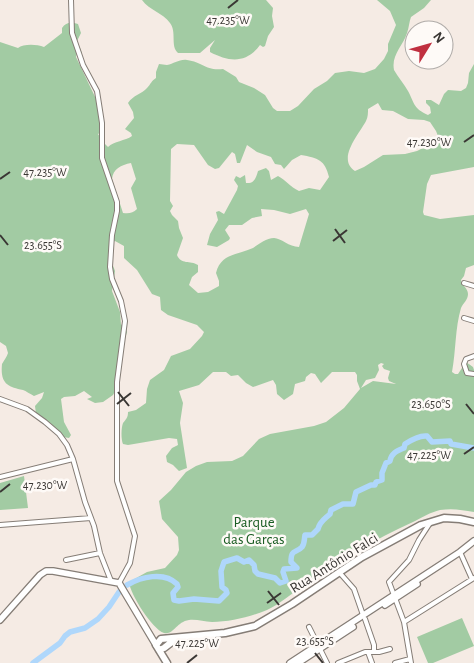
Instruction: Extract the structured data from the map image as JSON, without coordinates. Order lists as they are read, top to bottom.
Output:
{
  "streets": {
    "main road": ["Rua Antônio Falci"]
  },
  "parks": ["Parque das Garças"],
  "north": "top right",
  "coordinates": [
    "47.235°W",
    "47.230°W",
    "23.655°S",
    "23.650°S",
    "47.225°W"
  ]
}
